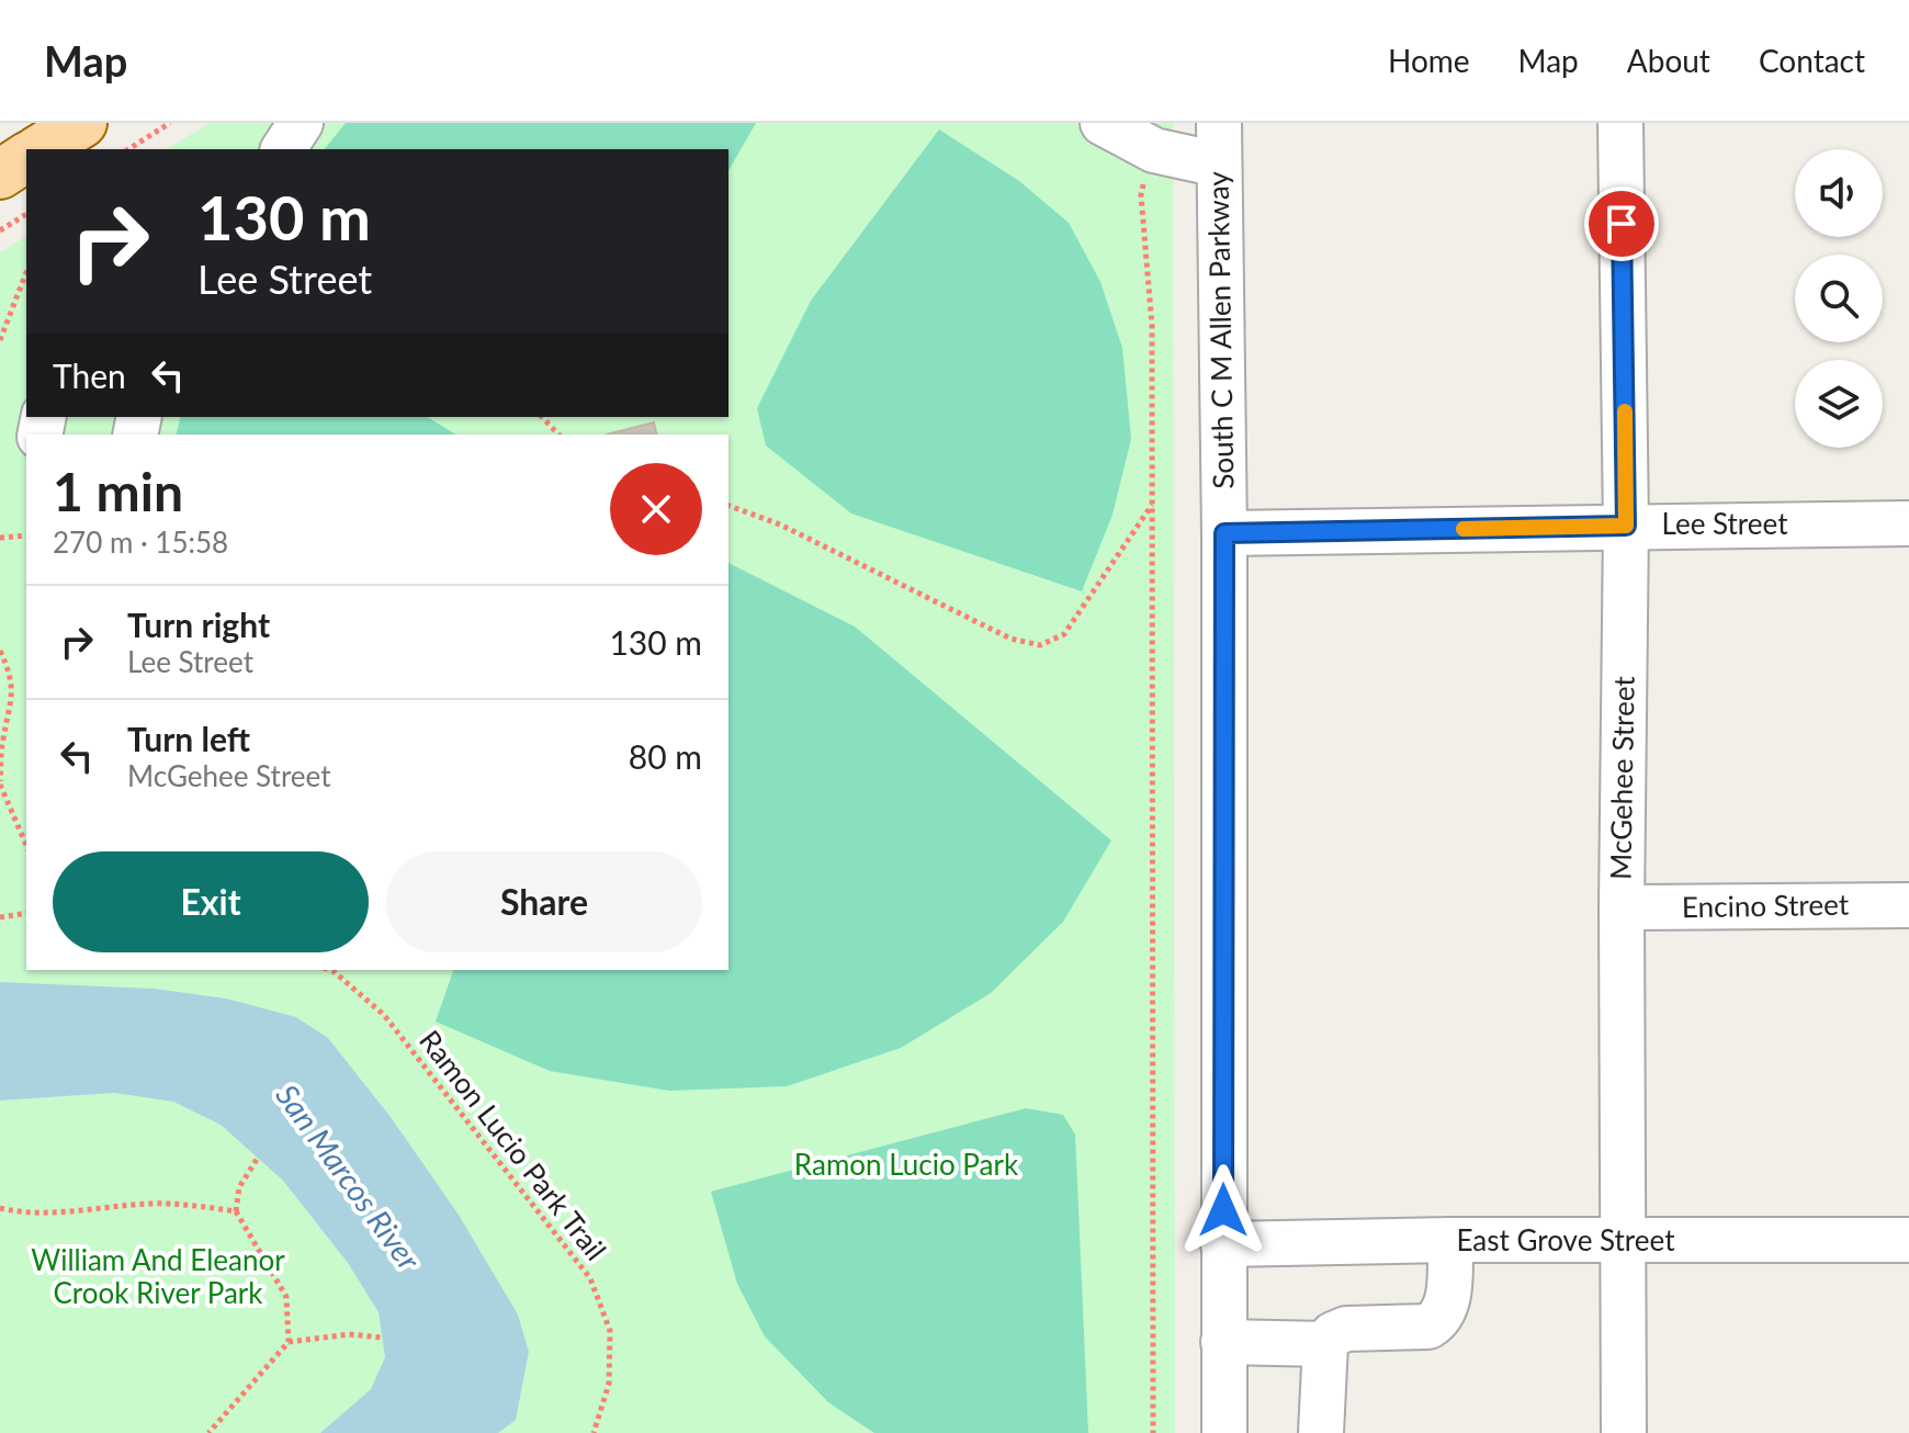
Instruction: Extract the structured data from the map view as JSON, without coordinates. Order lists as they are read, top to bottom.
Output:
{
  "streets": {
    "street": [
      "South C M Allen Parkway",
      "Lee Street",
      "McGehee Street",
      "Encino Street",
      "East Grove Street"
    ],
    "path": ["Ramon Lucio Park Trail"]
  },
  "crossings": [
    ["South C M Allen Parkway", "Lee Street"],
    ["South C M Allen Parkway", "East Grove Street"],
    ["Lee Street", "McGehee Street"],
    ["McGehee Street", "Encino Street"],
    ["McGehee Street", "East Grove Street"]
  ],
  "water": ["San Marcos River"],
  "parks": ["Ramon Lucio Park", "William And Eleanor Crook River Park"],
  "page": {
    "header": "Map",
    "nav": [
      "Home",
      "Map",
      "About",
      "Contact"
    ],
    "turn": ["130 m", "Lee Street"],
    "then": "Then",
    "heading": ["1 min", "270 m · 15:58"],
    "list": [
      {
        "name": "Turn right",
        "note": "Lee Street",
        "value": "130 m"
      },
      {
        "name": "Turn left",
        "note": "McGehee Street",
        "value": "80 m"
      }
    ],
    "buttons": ["Exit", "Share"]
  }
}
